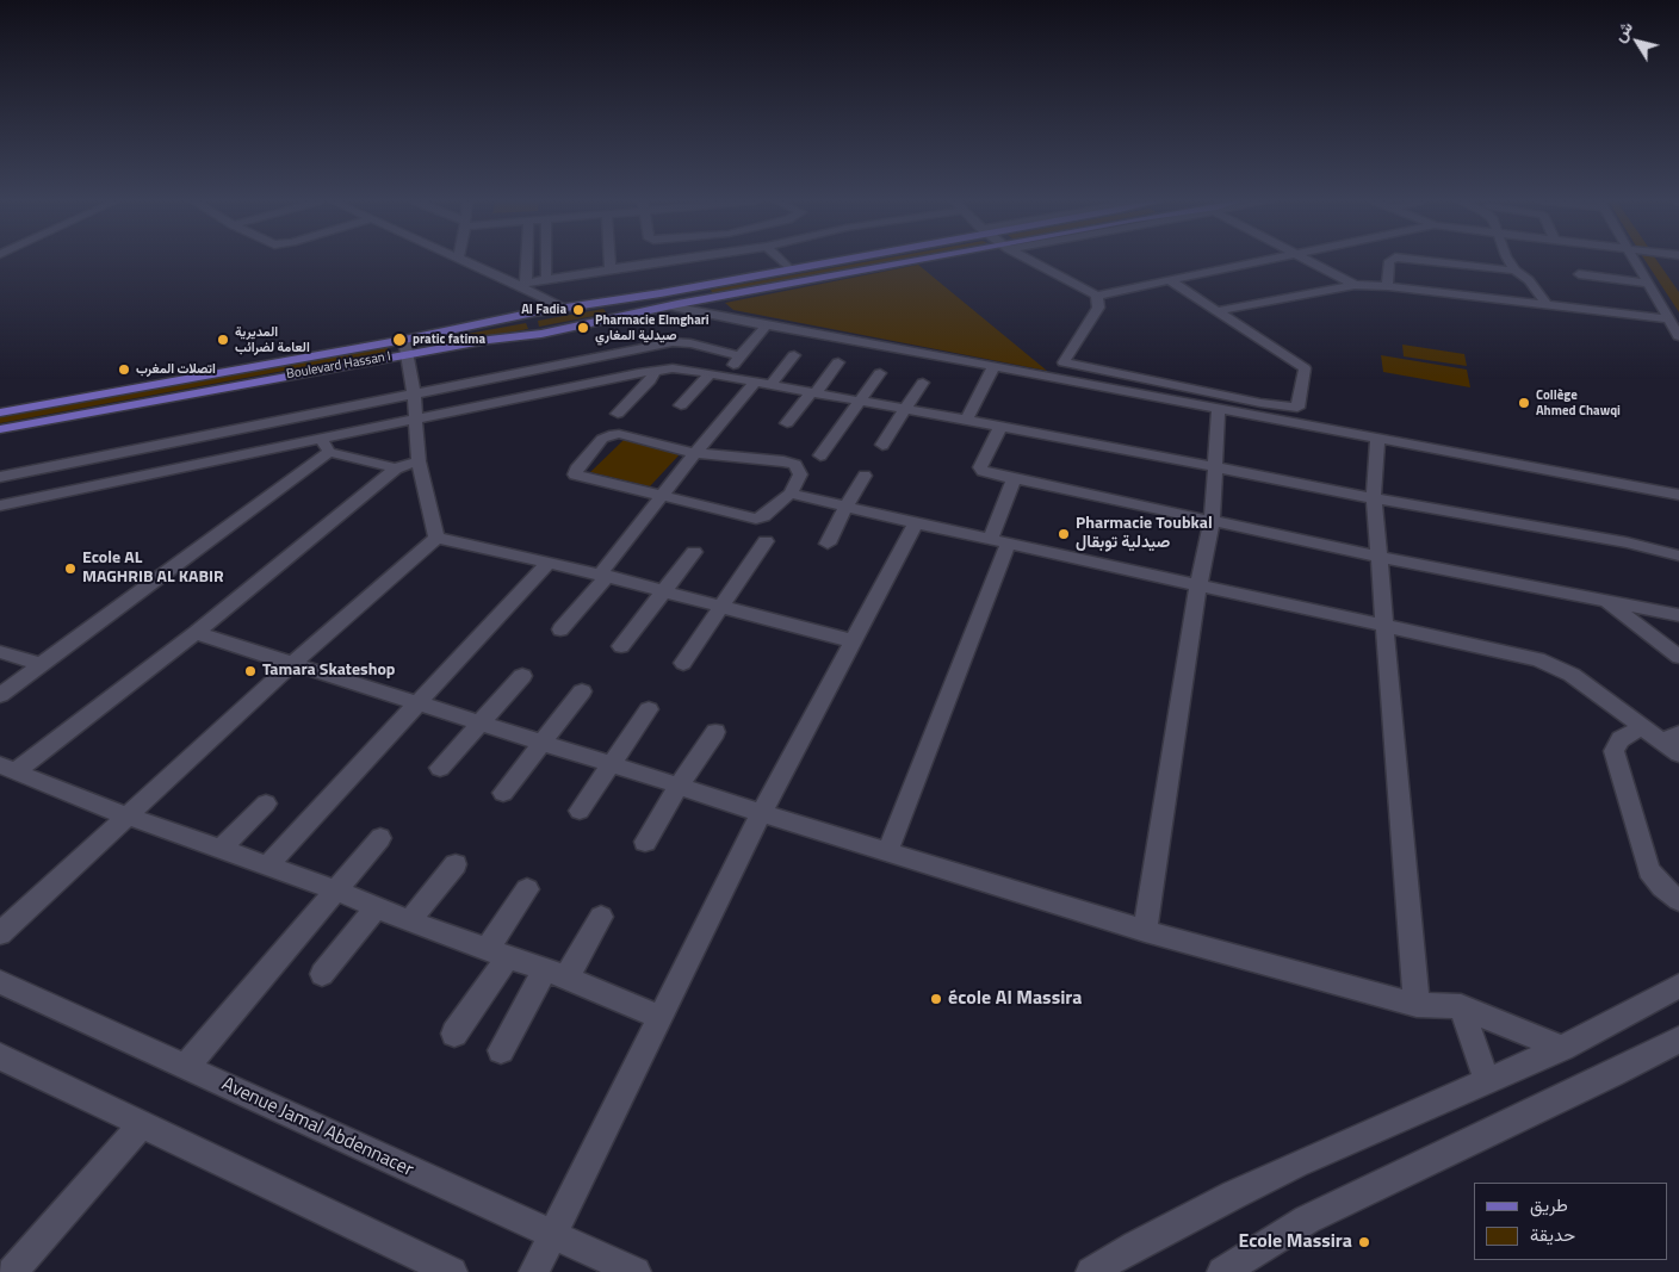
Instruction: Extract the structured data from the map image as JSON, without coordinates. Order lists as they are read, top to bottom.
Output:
{
  "streets": {
    "main road": ["Boulevard Hassan I"],
    "street": ["Avenue Jamal Abdennacer"]
  },
  "places": [
    "Al Fadia",
    "Pharmacie Elmghari صيدلية المغاري",
    "المديرية العامة لضرائب",
    "pratic fatima",
    "اتصلات المغرب",
    "Collège Ahmed Chawqi",
    "Pharmacie Toubkal صيدلية توبقال",
    "Ecole AL MAGHRIB AL KABIR",
    "Tamara Skateshop",
    "école Al Massira",
    "Ecole Massira"
  ],
  "legend": ["طريق", "حديقة"],
  "north": "top left"
}
